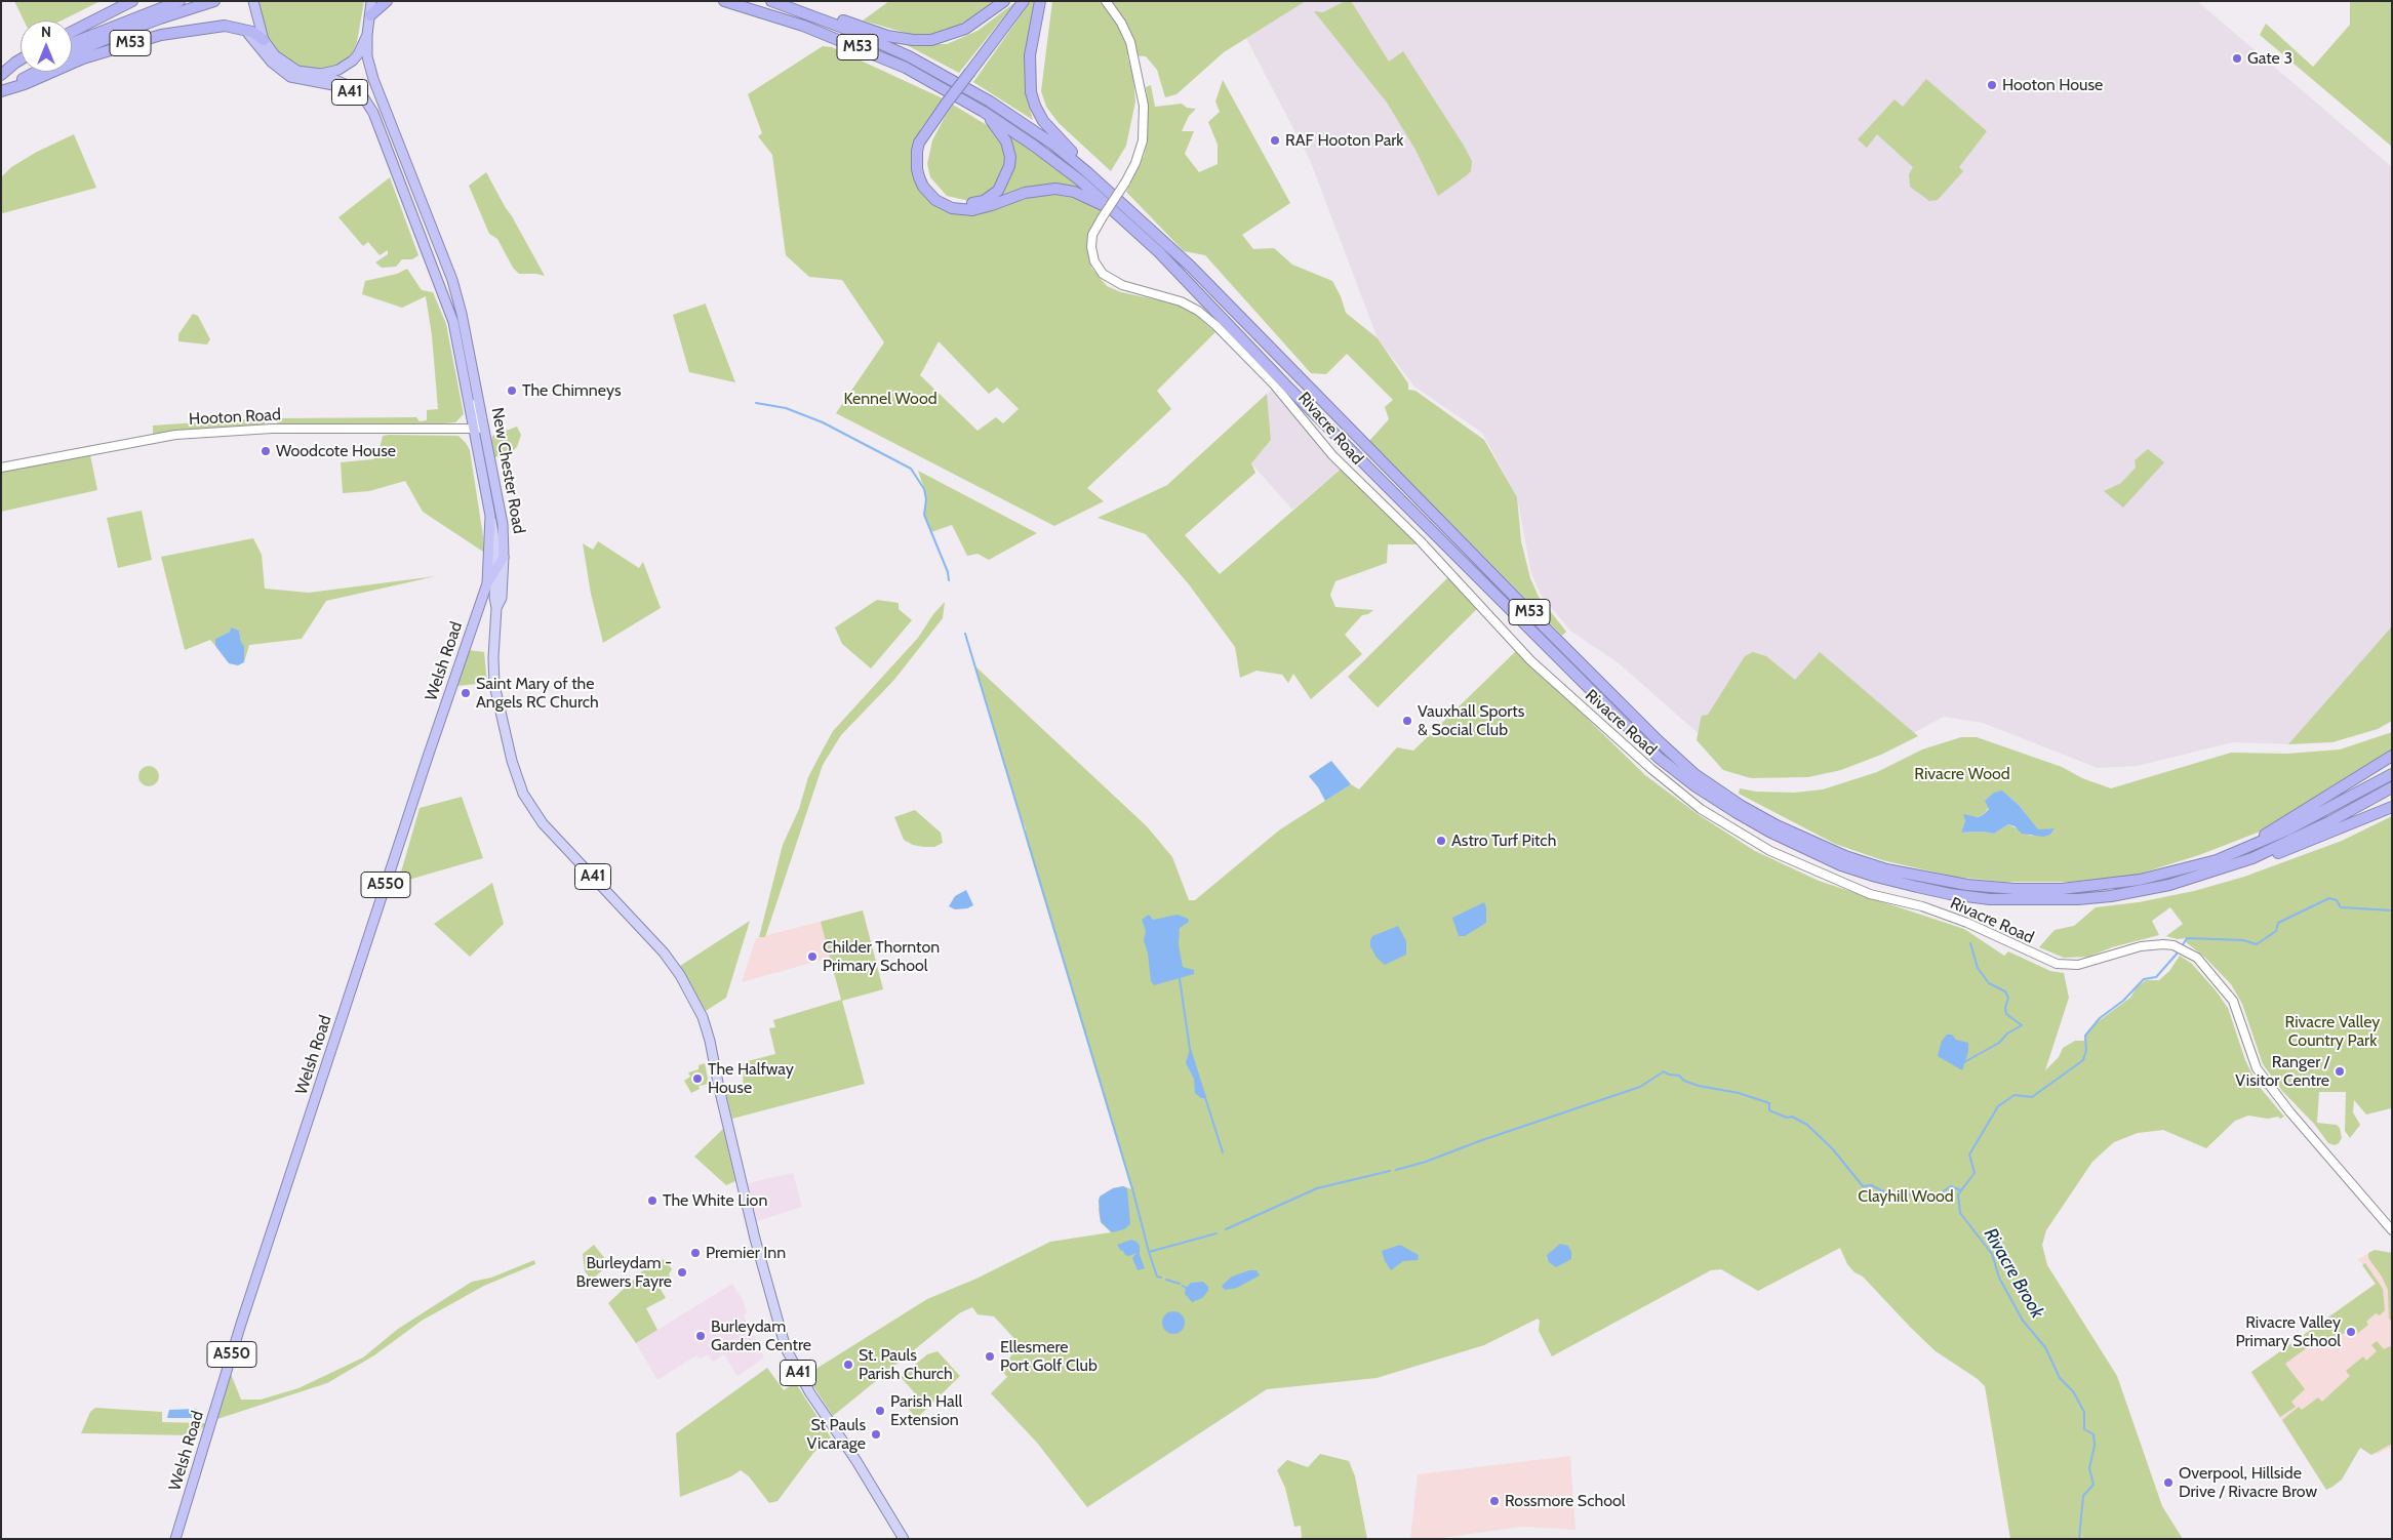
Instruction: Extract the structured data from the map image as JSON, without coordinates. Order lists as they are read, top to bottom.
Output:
{
  "streets": {
    "highway": [
      "M53",
      "A41",
      "New Chester Road",
      "Welsh Road",
      "A550"
    ],
    "main road": ["Hooton Road", "Rivacre Road"]
  },
  "crossings": [
    ["M53", "A41"],
    ["A41", "New Chester Road"],
    ["Hooton Road", "New Chester Road"],
    ["New Chester Road", "Welsh Road"]
  ],
  "water": ["Rivacre Brook"],
  "parks": [
    "Kennel Wood",
    "Rivacre Wood",
    "Rivacre Valley Country Park",
    "Clayhill Wood"
  ],
  "places": [
    "Gate 3",
    "Hooton House",
    "RAF Hooton Park",
    "The Chimneys",
    "Woodcote House",
    "Saint Mary of the Angels RC Church",
    "Vauxhall Sports & Social Club",
    "Astro Turf Pitch",
    "Childer Thornton Primary School",
    "Ranger / Visitor Centre",
    "The Halfway House",
    "The White Lion",
    "Premier Inn",
    "Burleydam - Brewers Fayre",
    "Rivacre Valley Primary School",
    "Burleydam Garden Centre",
    "Ellesmere Port Golf Club",
    "St. Pauls Parish Church",
    "Parish Hall Extension",
    "St Pauls Vicarage",
    "Overpool, Hillside Drive / Rivacre Brow",
    "Rossmore School"
  ],
  "north": "top"
}
